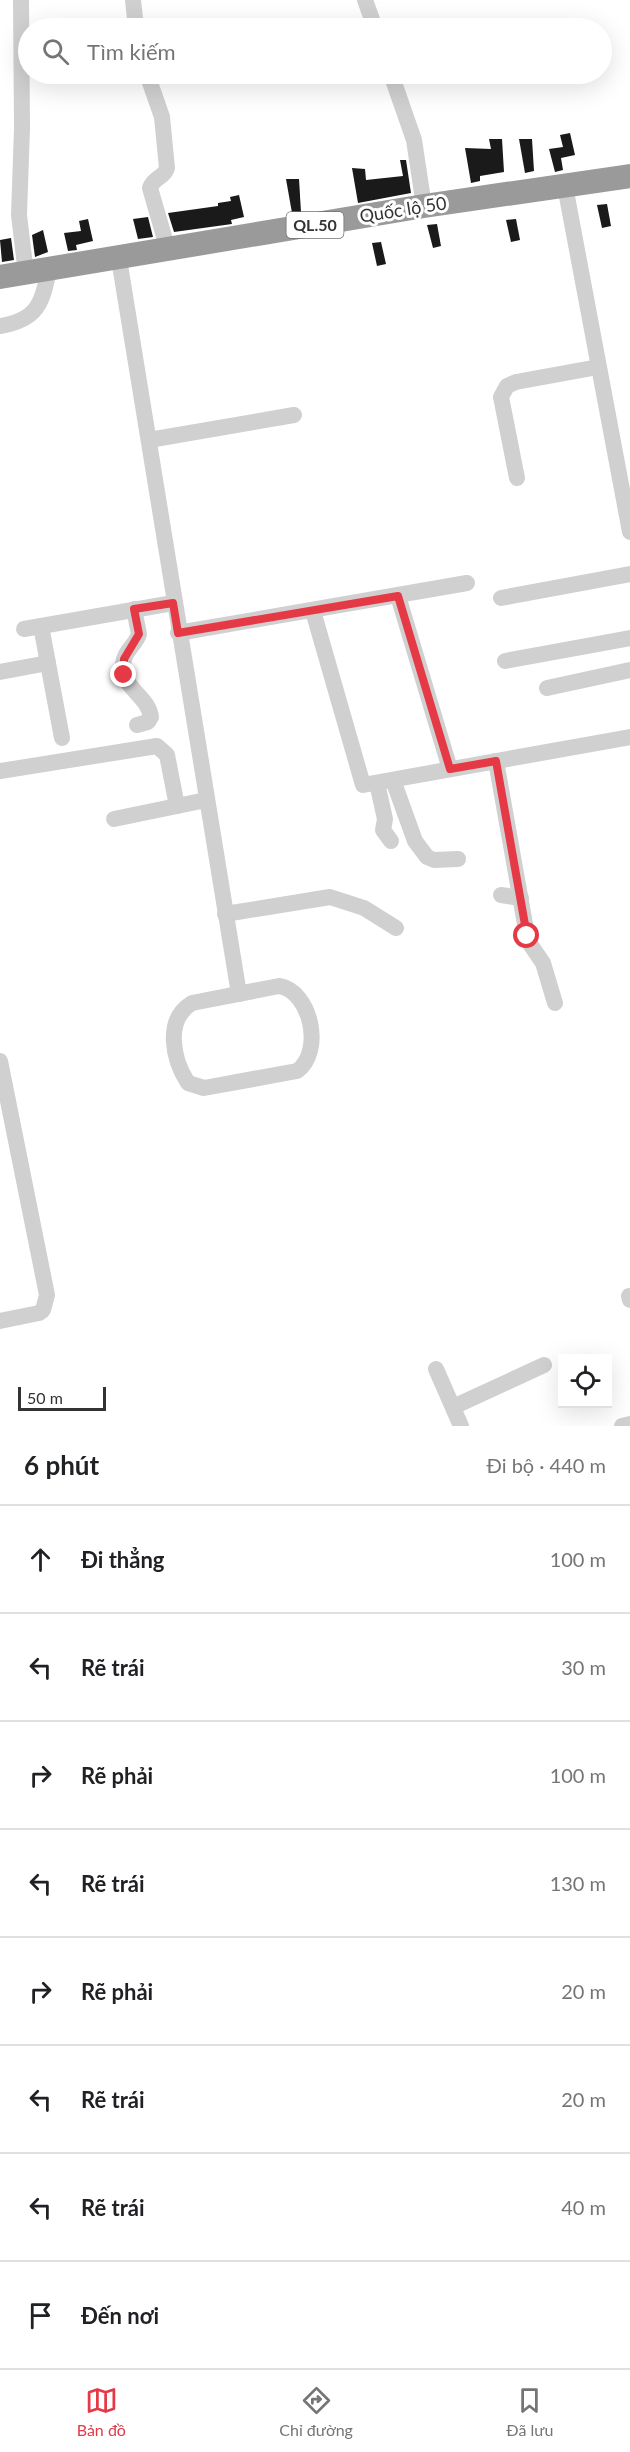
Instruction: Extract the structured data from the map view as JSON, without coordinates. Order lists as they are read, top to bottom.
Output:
{
  "streets": {
    "highway": ["Quốc lộ 50", "QL.50"]
  },
  "scale_bar": "50 m",
  "page": {
    "search": "Tìm kiếm",
    "scale": "50 m",
    "heading": ["6 phút", "Đi bộ · 440 m"],
    "list": [
      ["Đi thẳng", "100 m"],
      ["Rẽ trái", "30 m"],
      ["Rẽ phải", "100 m"],
      ["Rẽ trái", "130 m"],
      ["Rẽ phải", "20 m"],
      ["Rẽ trái", "20 m"],
      ["Rẽ trái", "40 m"],
      "Đến nơi"
    ],
    "nav": ["Bản đồ", "Chỉ đường", "Đã lưu"]
  }
}
